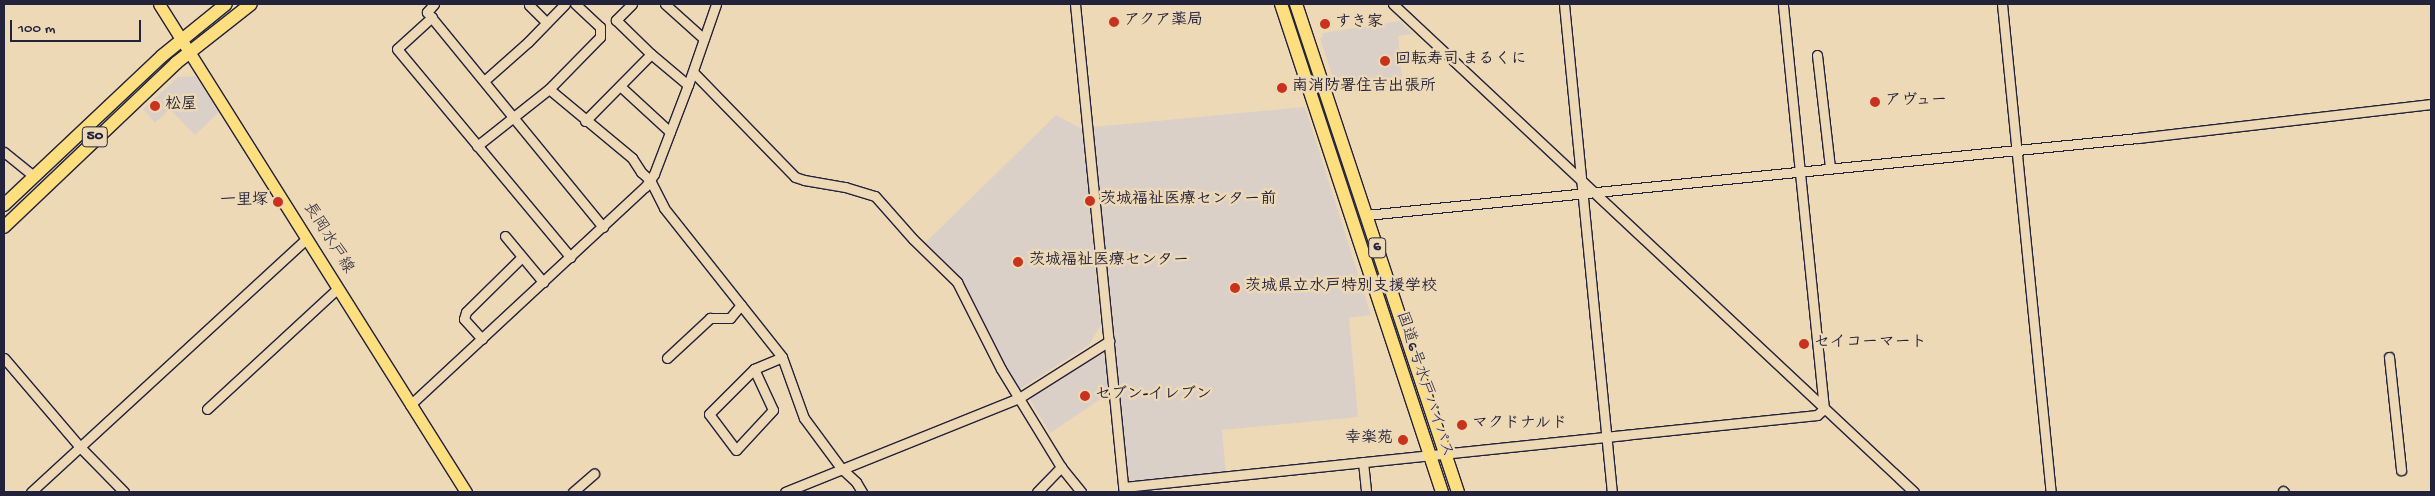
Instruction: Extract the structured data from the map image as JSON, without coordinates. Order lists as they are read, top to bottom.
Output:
{
  "streets": {
    "highway": ["50", "6", "国道6号水戸バイパス"],
    "main road": ["長岡水戸線"]
  },
  "crossings": [
    ["50", "長岡水戸線"]
  ],
  "places": [
    "アクア薬局",
    "すき家",
    "回転寿司 まるくに",
    "南消防署住吉出張所",
    "アヴュー",
    "松屋",
    "茨城福祉医療センター前",
    "一里塚",
    "茨城福祉医療センター",
    "茨城県立水戸特別支援学校",
    "セイコーマート",
    "セブン-イレブン",
    "マクドナルド",
    "幸楽苑"
  ],
  "scale_bar": "100 m"
}
